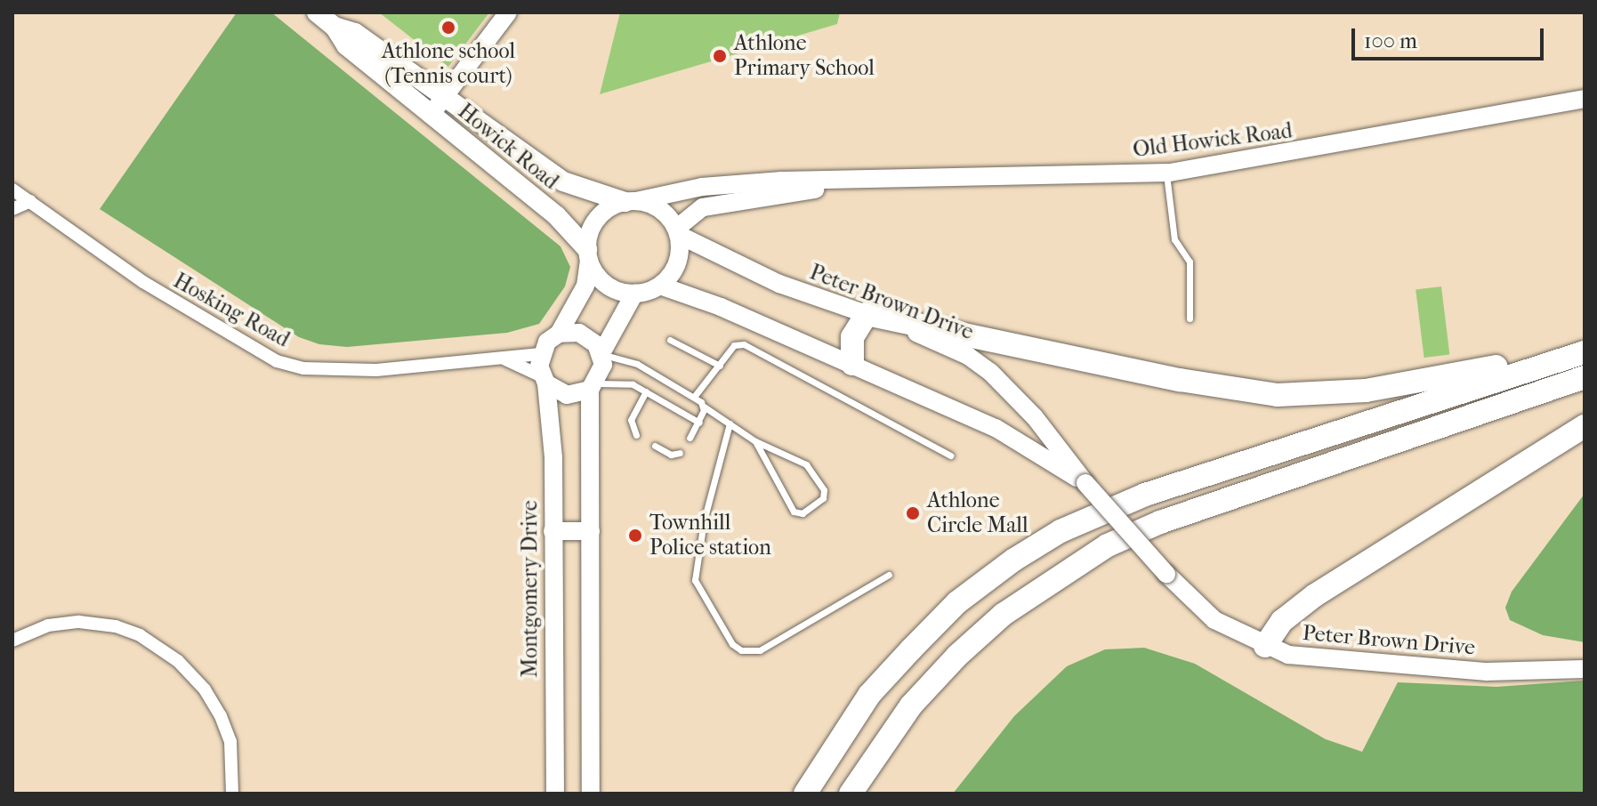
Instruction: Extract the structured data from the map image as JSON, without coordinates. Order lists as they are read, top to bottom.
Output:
{
  "streets": {
    "main road": ["Howick Road"],
    "street": [
      "Old Howick Road",
      "Peter Brown Drive",
      "Hosking Road",
      "Montgomery Drive"
    ]
  },
  "crossings": [
    ["Old Howick Road", "Howick Road"],
    ["Old Howick Road", "Peter Brown Drive"],
    ["Howick Road", "Peter Brown Drive"],
    ["Hosking Road", "Montgomery Drive"]
  ],
  "places": [
    "Athlone school (Tennis court)",
    "Athlone Primary School",
    "Athlone Circle Mall",
    "Townhill Police station"
  ],
  "scale_bar": "100 m"
}
